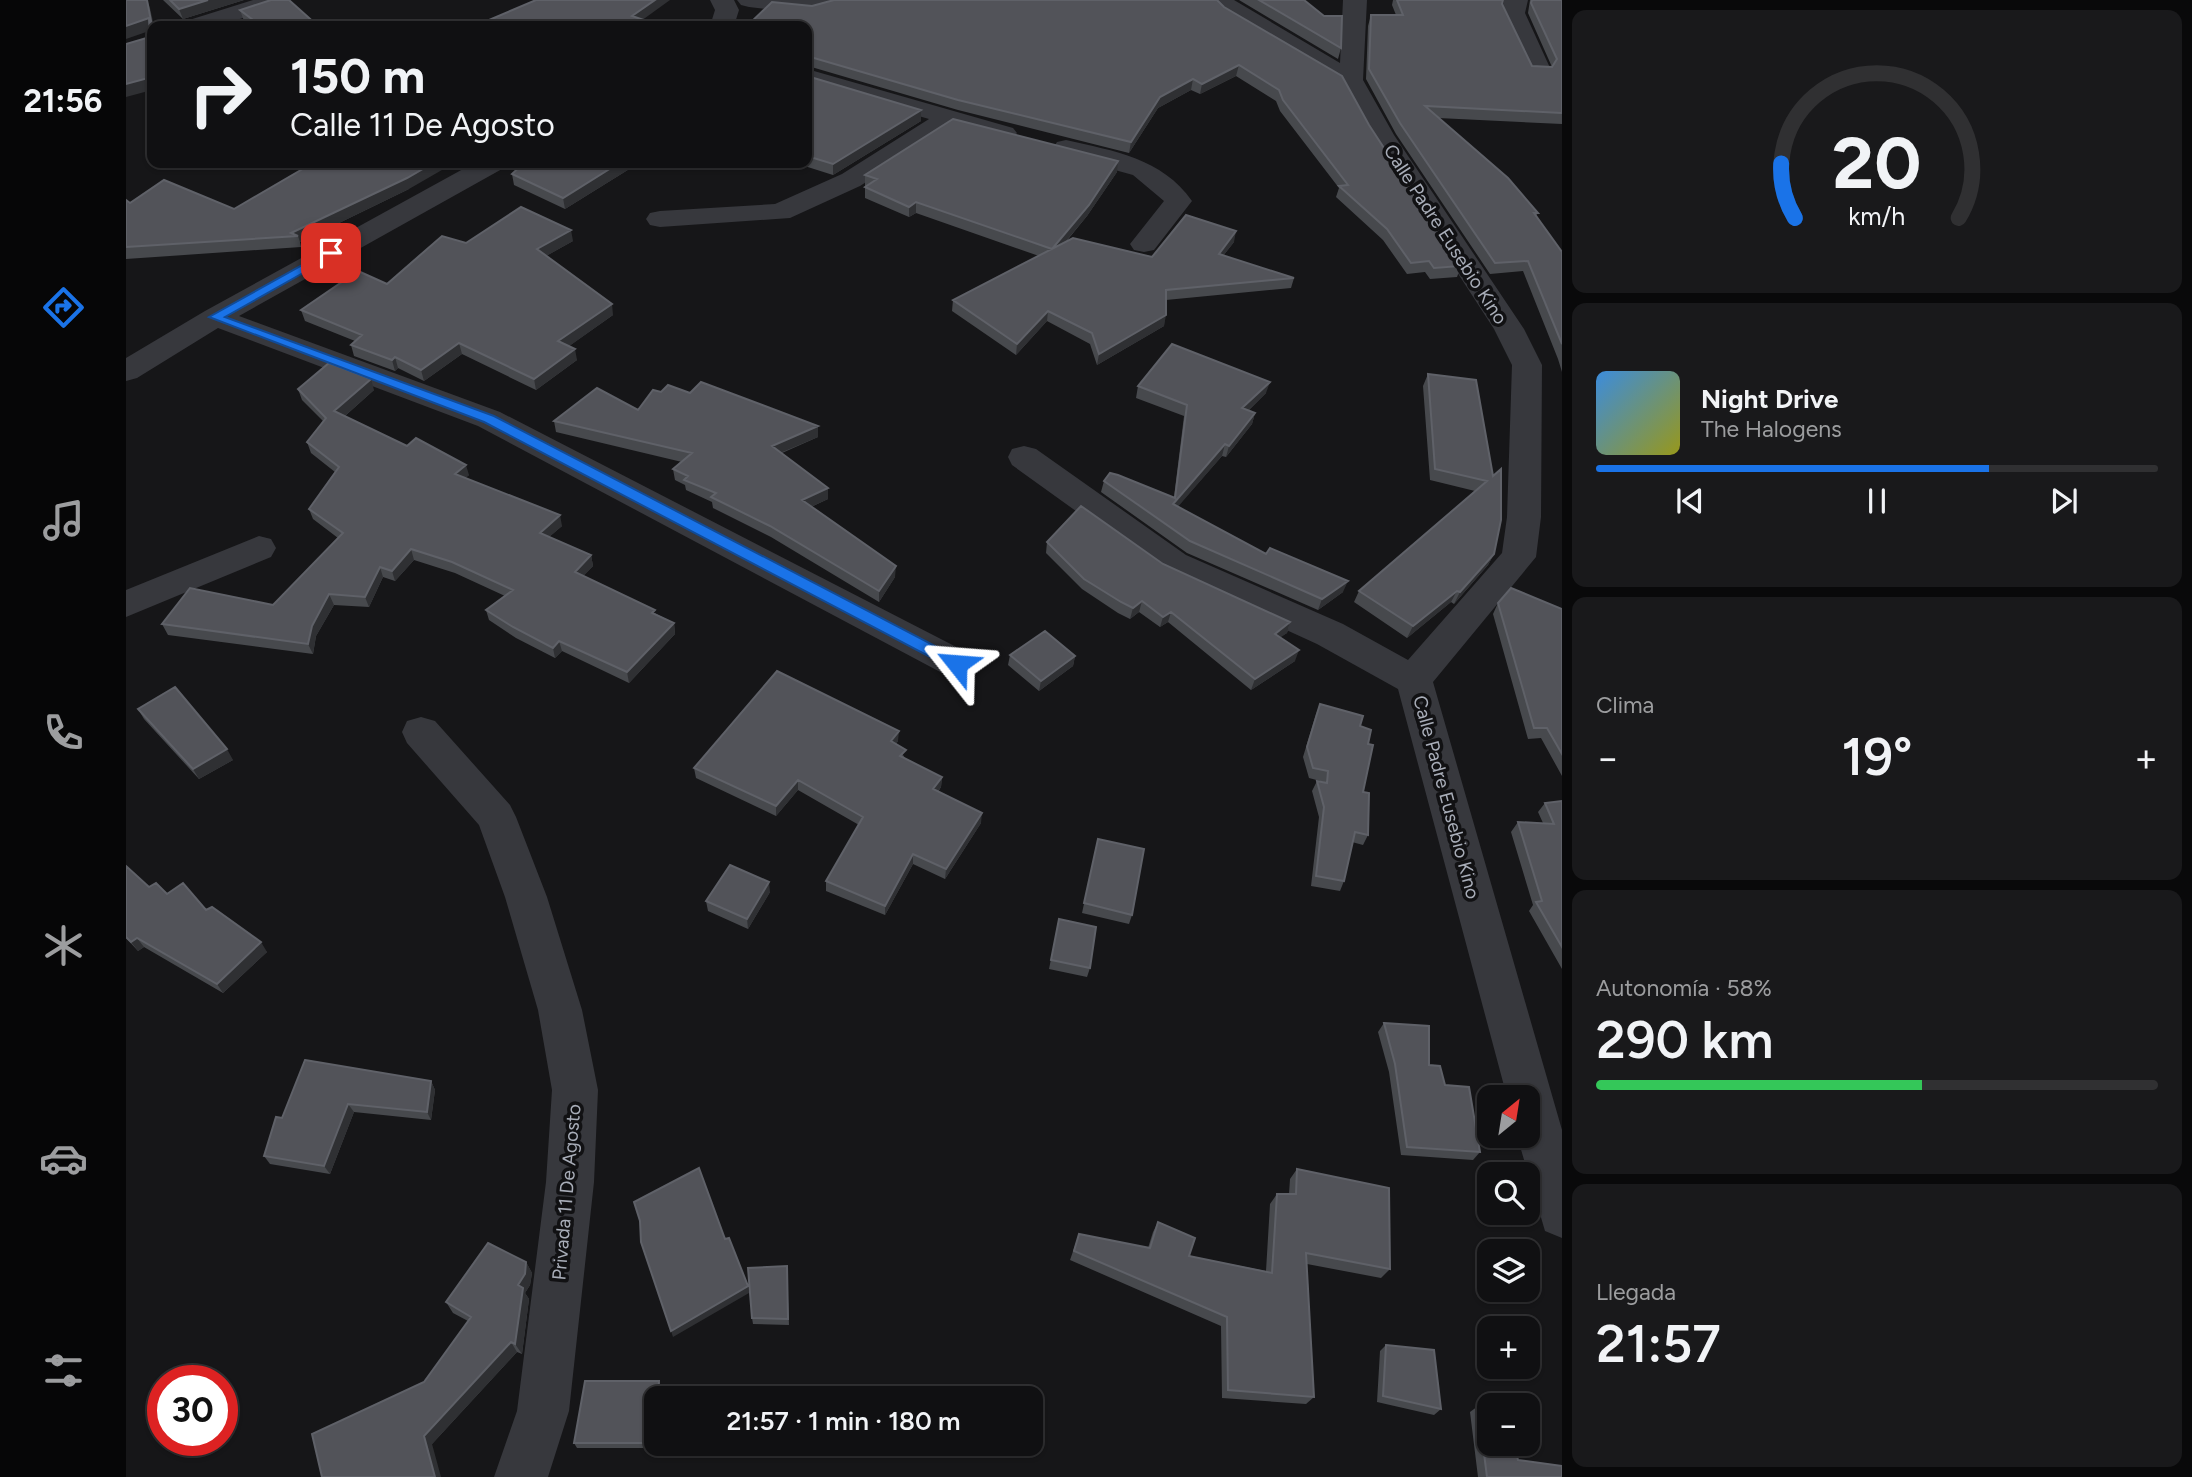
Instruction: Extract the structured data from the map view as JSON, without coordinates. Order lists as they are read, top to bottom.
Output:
{
  "streets": {
    "street": ["Calle Padre Eusebio Kino", "Privada 11 De Agosto"]
  },
  "north": "top right",
  "page": {
    "tabs": "21:56",
    "turn": ["150 m", "Calle 11 De Agosto"],
    "song": ["Night Drive", "The Halogens"],
    "tile": [
      "Clima",
      ["Autonomía · 58%", "290 km"],
      ["Llegada", "21:57"]
    ],
    "heat": ["−", "19°", "+"],
    "map_buttons": ["+", "−"],
    "limit": "30",
    "trip": "21:57 · 1 min · 180 m",
    "gauge": ["20", "km/h"]
  }
}
